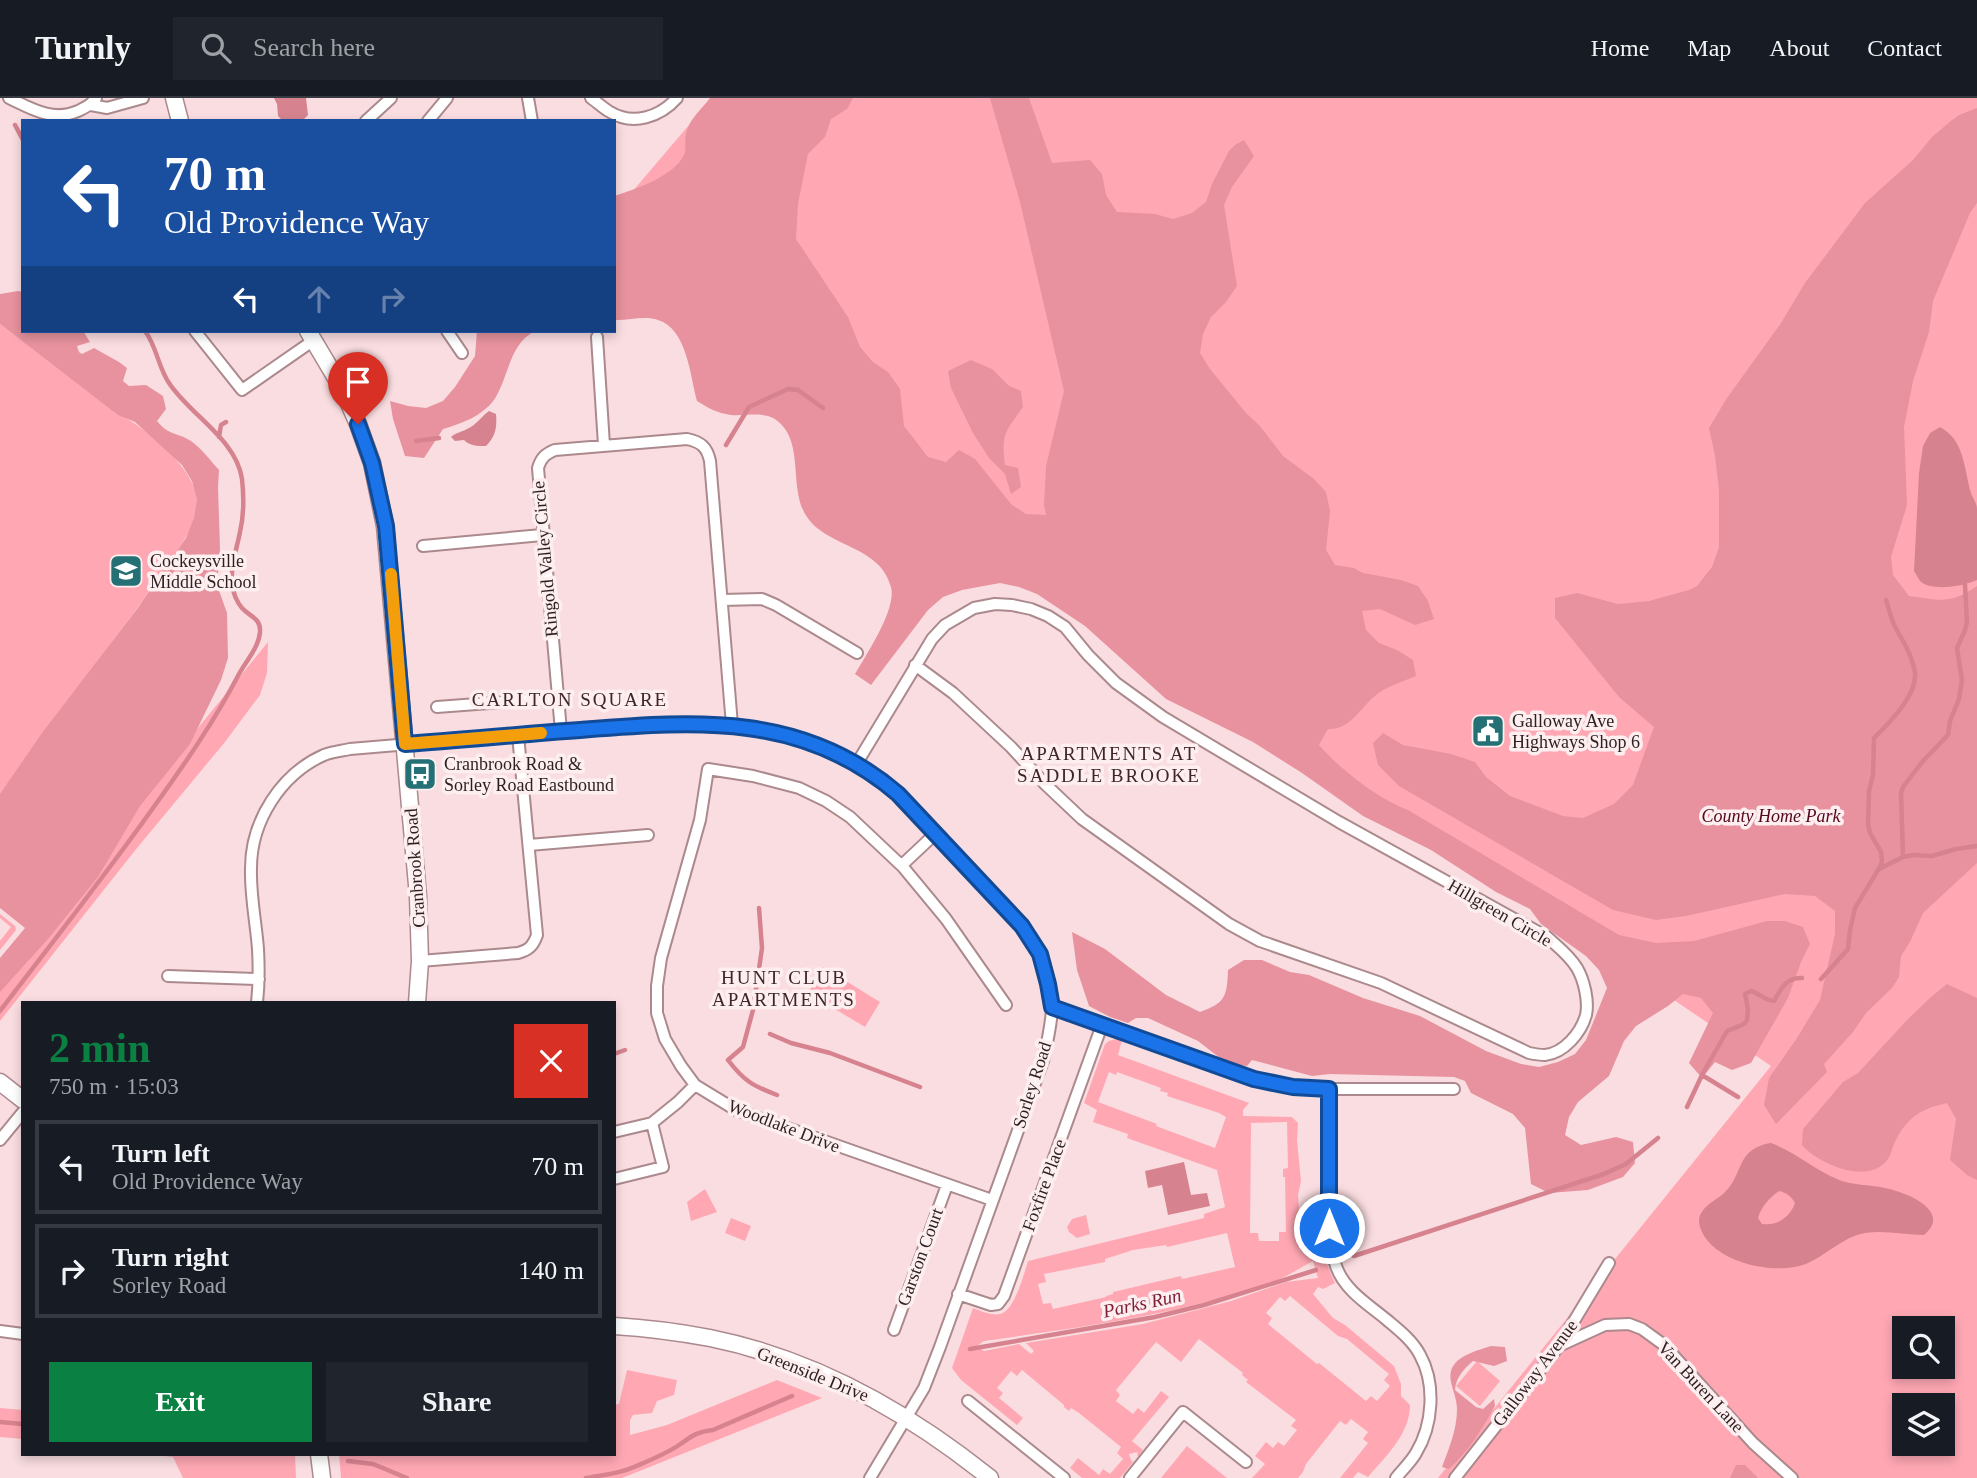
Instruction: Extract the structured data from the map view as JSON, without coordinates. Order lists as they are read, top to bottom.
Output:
{
  "streets": {
    "street": [
      "Ringold Valley Circle",
      "Cranbrook Road",
      "Hillgreen Circle",
      "Sorley Road",
      "Woodlake Drive",
      "Foxfire Place",
      "Garston Court",
      "Galloway Avenue",
      "Greenside Drive",
      "Van Buren Lane"
    ]
  },
  "crossings": [
    ["Ringold Valley Circle", "Sorley Road"],
    ["Cranbrook Road", "Sorley Road"],
    ["Hillgreen Circle", "Sorley Road"],
    ["Sorley Road", "Woodlake Drive"],
    ["Sorley Road", "Foxfire Place"],
    ["Sorley Road", "Greenside Drive"],
    ["Woodlake Drive", "Garston Court"],
    ["Galloway Avenue", "Van Buren Lane"]
  ],
  "districts": ["CARLTON SQUARE", "APARTMENTS AT SADDLE BROOKE", "HUNT CLUB APARTMENTS"],
  "water": ["Parks Run"],
  "parks": ["County Home Park"],
  "places": {
    "school or university": ["Cockeysville Middle School"],
    "public building": ["Galloway Ave Highways Shop 6"],
    "bus stop": ["Cranbrook Road & Sorley Road Eastbound"]
  },
  "page": {
    "header": "Turnly",
    "search": "Search here",
    "nav": [
      "Home",
      "Map",
      "About",
      "Contact"
    ],
    "turn": ["70 m", "Old Providence Way"],
    "heading": ["2 min", "750 m · 15:03"],
    "list": [
      {
        "name": "Turn left",
        "note": "Old Providence Way",
        "value": "70 m"
      },
      {
        "name": "Turn right",
        "note": "Sorley Road",
        "value": "140 m"
      }
    ],
    "buttons": ["Exit", "Share"]
  }
}
